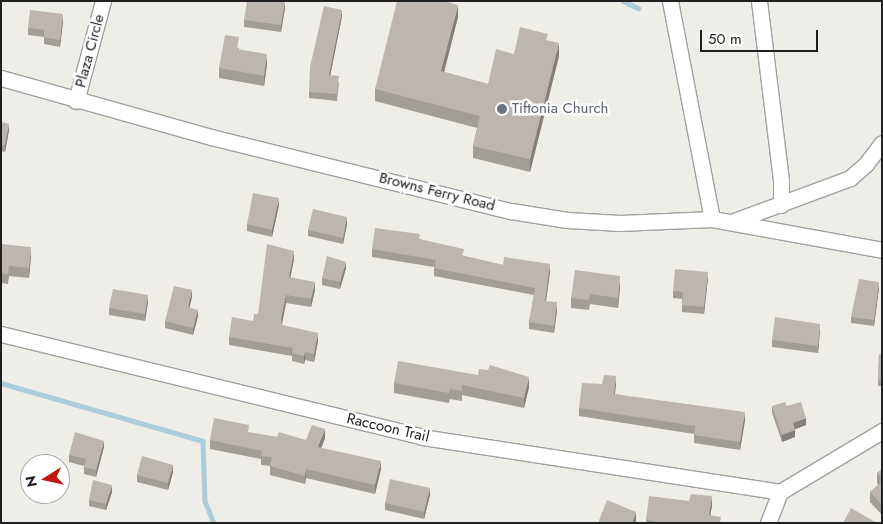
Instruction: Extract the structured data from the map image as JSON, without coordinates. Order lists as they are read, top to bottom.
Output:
{
  "streets": {
    "street": ["Plaza Circle", "Browns Ferry Road", "Raccoon Trail"]
  },
  "crossings": [
    ["Plaza Circle", "Browns Ferry Road"]
  ],
  "places": ["Tiftonia Church"],
  "scale_bar": "50 m",
  "north": "left"
}
